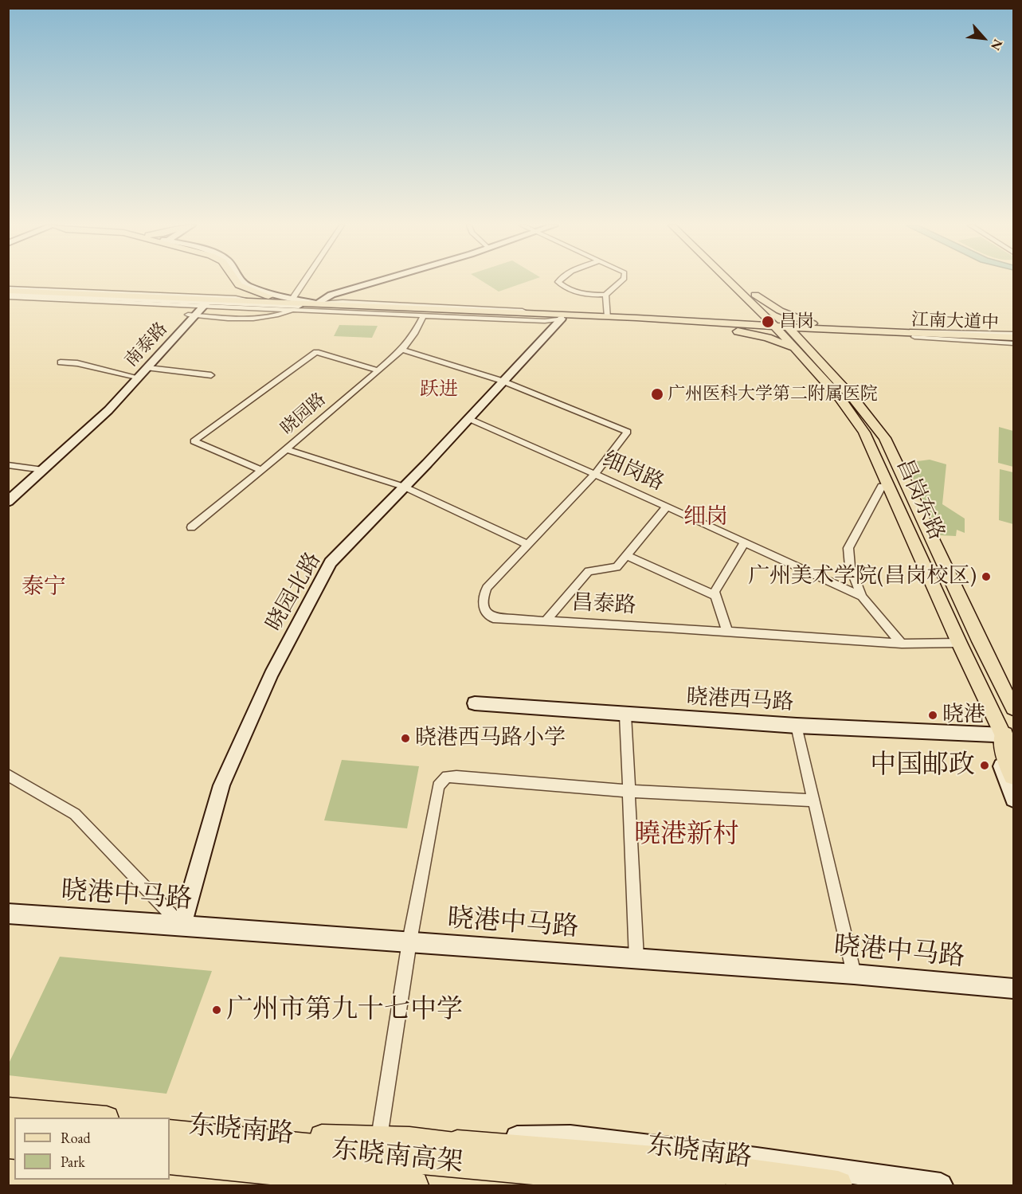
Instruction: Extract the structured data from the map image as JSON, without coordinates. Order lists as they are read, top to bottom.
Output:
{
  "streets": {
    "highway": ["东晓南高架"],
    "main road": ["江南大道中", "昌岗东路", "东晓南路"],
    "street": [
      "南泰路",
      "晓园路",
      "细岗路",
      "晓园北路",
      "昌泰路",
      "晓港西马路",
      "晓港中马路"
    ]
  },
  "crossings": [
    ["江南大道中", "昌岗东路"],
    ["细岗路", "晓园北路"],
    ["细岗路", "昌泰路"],
    ["昌岗东路", "昌泰路"],
    ["昌岗东路", "晓港西马路"],
    ["晓园北路", "昌泰路"],
    ["晓园北路", "晓港中马路"]
  ],
  "districts": [
    "跃进",
    "细岗",
    "泰宁",
    "曉港新村"
  ],
  "places": [
    "昌岗",
    "广州医科大学第二附属医院",
    "广州美术学院(昌岗校区)",
    "晓港",
    "晓港西马路小学",
    "中国邮政",
    "广州市第九十七中学"
  ],
  "legend": ["Road", "Park"],
  "north": "bottom right"
}
